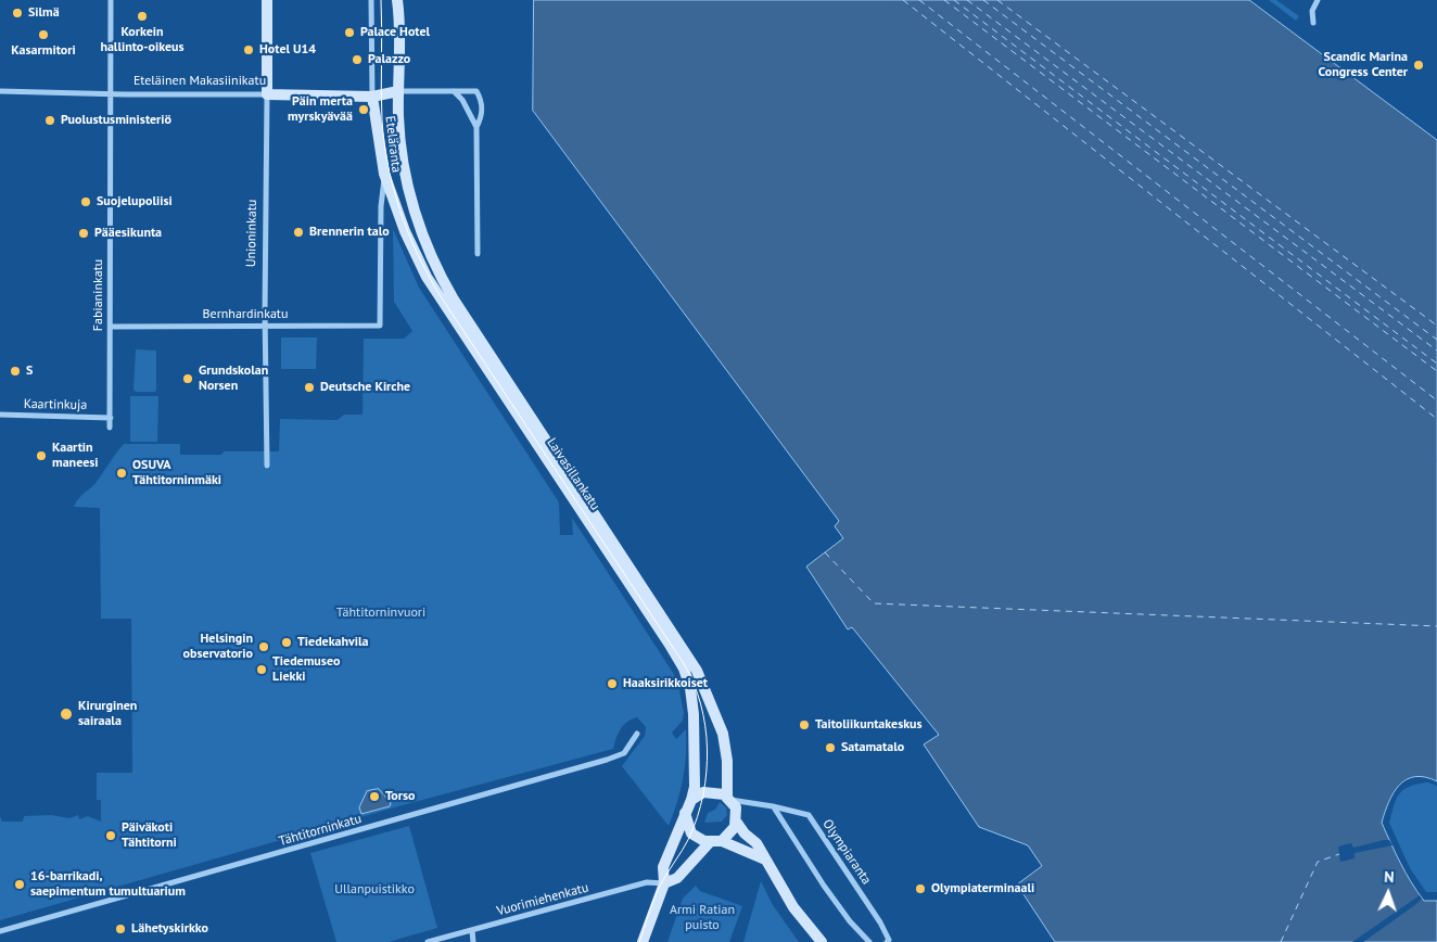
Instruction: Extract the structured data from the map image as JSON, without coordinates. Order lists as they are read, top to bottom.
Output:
{
  "streets": {
    "main road": [
      "Eteläinen Makasiinikatu",
      "Eteläranta",
      "Unioninkatu",
      "Laivasillankatu"
    ],
    "street": [
      "Fabianinkatu",
      "Bernhardinkatu",
      "Kaartinkuja",
      "Tähtitorninkatu",
      "Olympiaranta",
      "Vuorimiehenkatu"
    ]
  },
  "crossings": [
    ["Eteläinen Makasiinikatu", "Eteläranta"],
    ["Eteläinen Makasiinikatu", "Unioninkatu"],
    ["Eteläinen Makasiinikatu", "Fabianinkatu"],
    ["Eteläranta", "Bernhardinkatu"],
    ["Eteläranta", "Laivasillankatu"],
    ["Unioninkatu", "Bernhardinkatu"],
    ["Fabianinkatu", "Bernhardinkatu"],
    ["Fabianinkatu", "Kaartinkuja"],
    ["Laivasillankatu", "Olympiaranta"],
    ["Laivasillankatu", "Vuorimiehenkatu"]
  ],
  "parks": ["Tähtitorninvuori", "Ullanpuistikko", "Armi Ratian puisto"],
  "places": [
    "Silmä",
    "Korkein hallinto-oikeus",
    "Palace Hotel",
    "Kasarmitori",
    "Hotel U14",
    "Palazzo",
    "Scandic Marina Congress Center",
    "Päin merta myrskyävää",
    "Puolustusministeriö",
    "Suojelupoliisi",
    "Brennerin talo",
    "Pääesikunta",
    "S",
    "Grundskolan Norsen",
    "Deutsche Kirche",
    "Kaartin maneesi",
    "OSUVA Tähtitorninmäki",
    "Tiedekahvila",
    "Helsingin observatorio",
    "Tiedemuseo Liekki",
    "Haaksirikkoiset",
    "Kirurginen sairaala",
    "Taitoliikuntakeskus",
    "Satamatalo",
    "Torso",
    "Päiväkoti Tähtitorni",
    "16-barrikadi, saepimentum tumultuarium",
    "Olympiaterminaali",
    "Lähetyskirkko"
  ],
  "north": "top"
}
